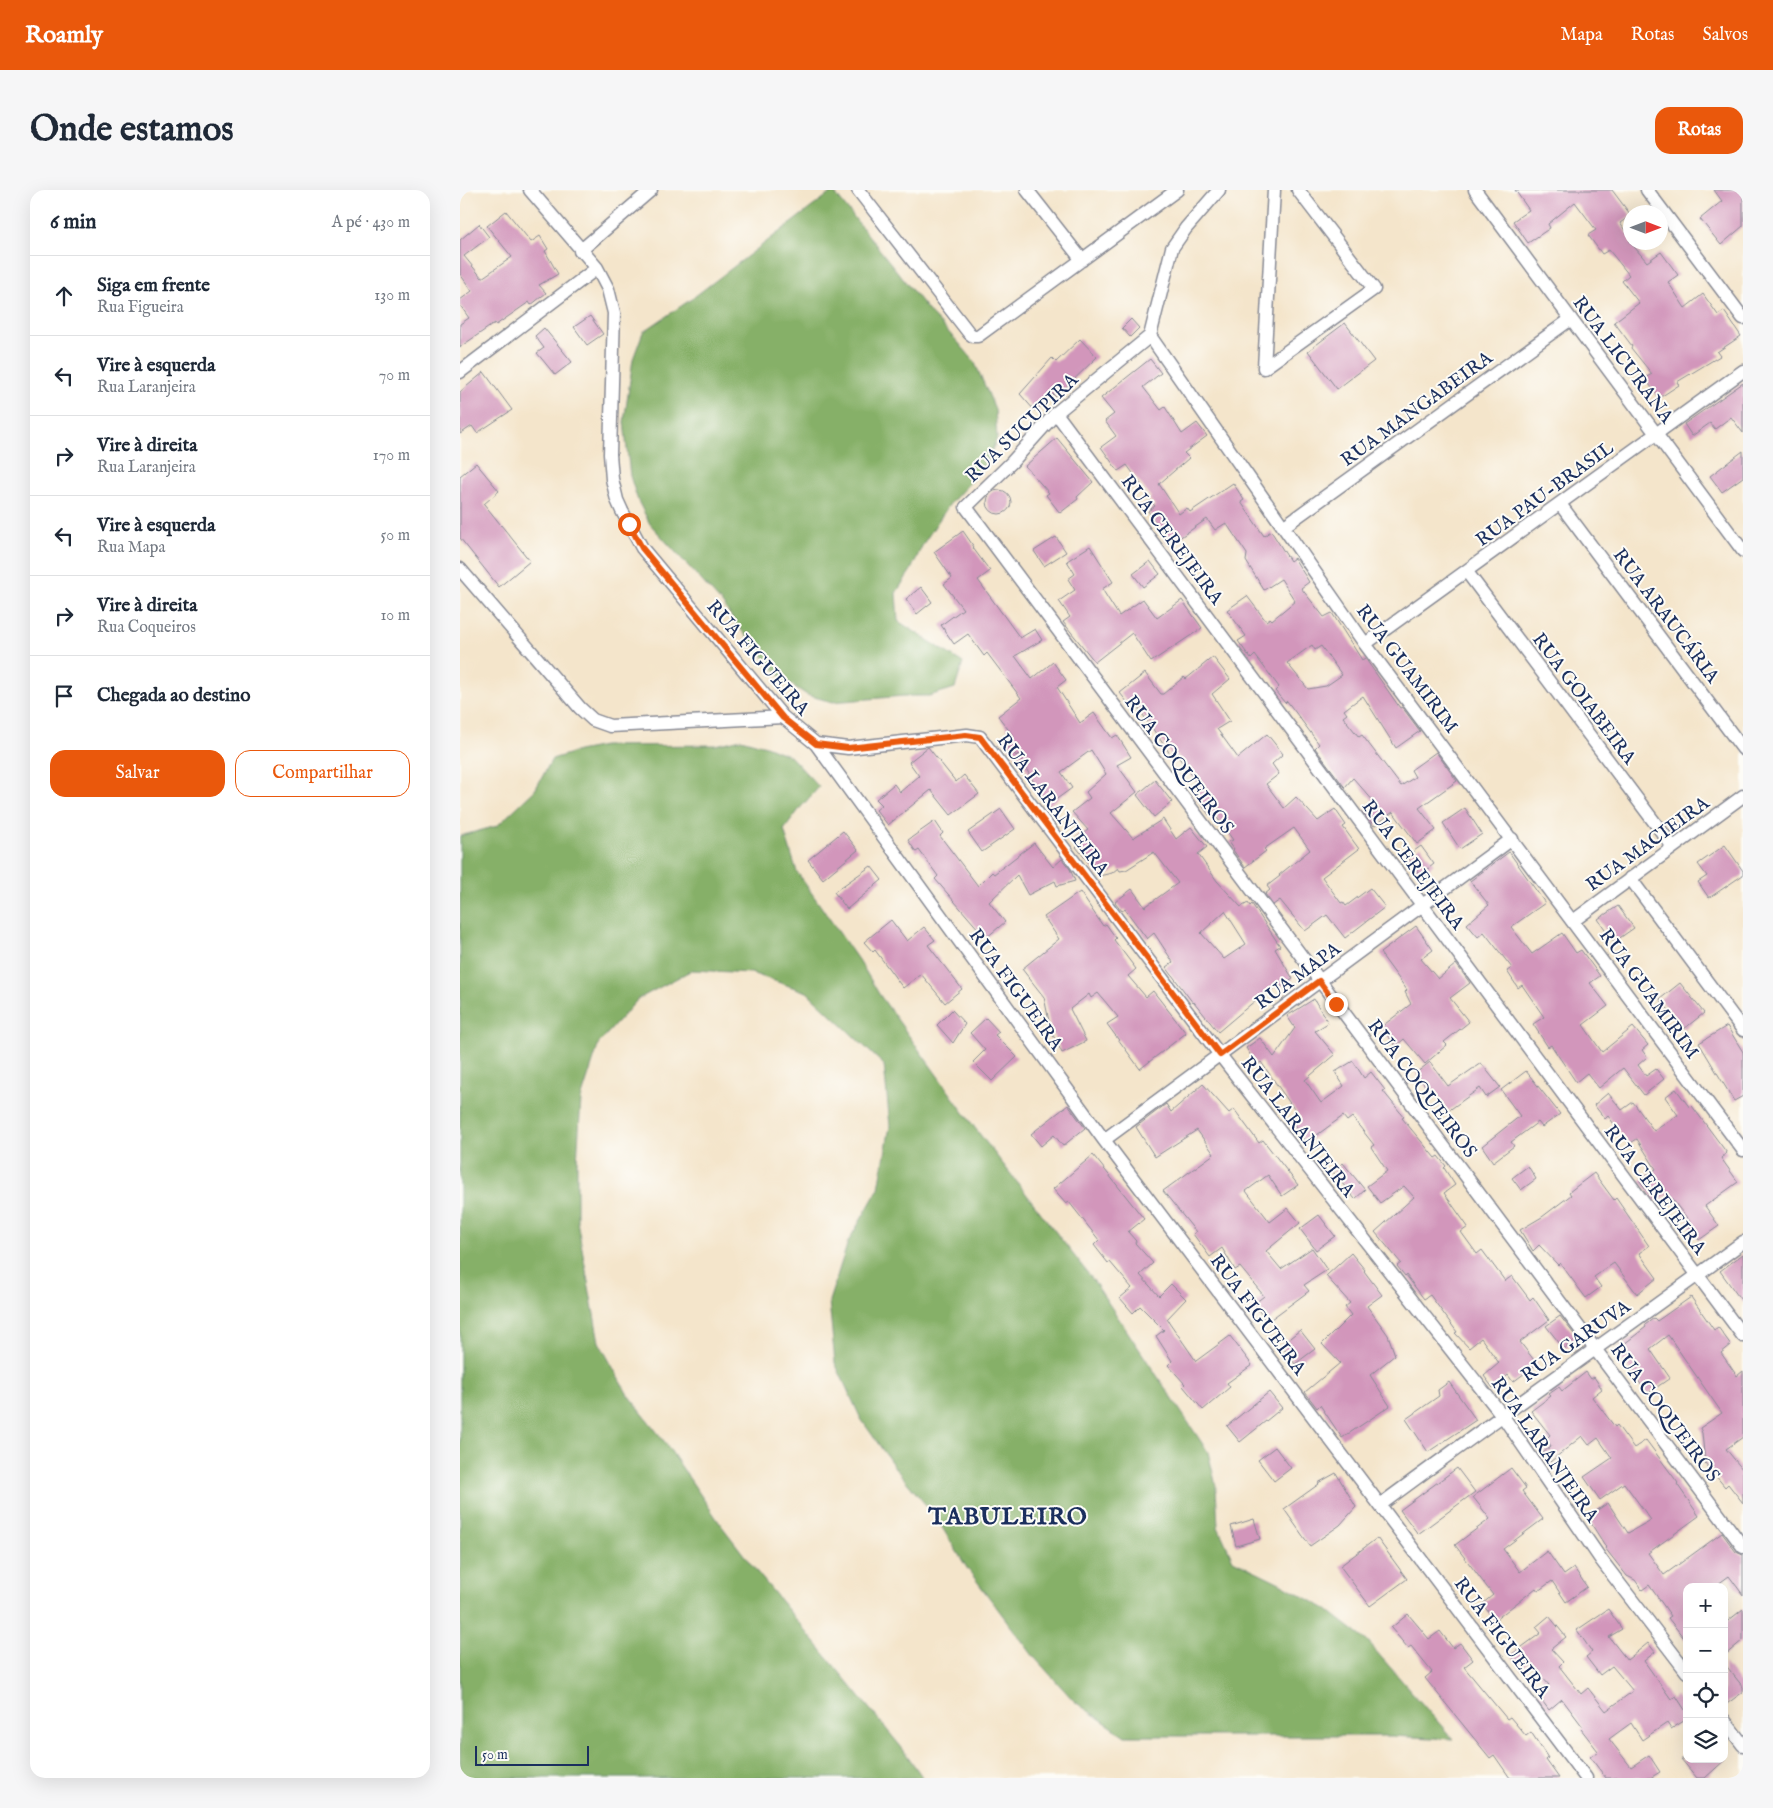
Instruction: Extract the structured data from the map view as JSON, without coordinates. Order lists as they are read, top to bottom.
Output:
{
  "streets": {
    "street": [
      "RUA LICURANA",
      "RUA MANGABEIRA",
      "RUA SUCUPIRA",
      "RUA PAU-BRASIL",
      "RUA CEREJEIRA",
      "RUA ARAUCÁRIA",
      "RUA FIGUEIRA",
      "RUA GUAMIRIM",
      "RUA GOIABEIRA",
      "RUA COQUEIROS",
      "RUA LARANJEIRA",
      "RUA MACIEIRA",
      "RUA MAPA",
      "RUA GARUVA"
    ]
  },
  "crossings": [
    ["RUA LICURANA", "RUA MANGABEIRA"],
    ["RUA LICURANA", "RUA PAU-BRASIL"],
    ["RUA MANGABEIRA", "RUA GUAMIRIM"],
    ["RUA SUCUPIRA", "RUA CEREJEIRA"],
    ["RUA SUCUPIRA", "RUA GUAMIRIM"],
    ["RUA SUCUPIRA", "RUA COQUEIROS"],
    ["RUA PAU-BRASIL", "RUA ARAUCÁRIA"],
    ["RUA PAU-BRASIL", "RUA GUAMIRIM"],
    ["RUA PAU-BRASIL", "RUA GOIABEIRA"],
    ["RUA CEREJEIRA", "RUA MAPA"],
    ["RUA CEREJEIRA", "RUA GARUVA"],
    ["RUA FIGUEIRA", "RUA LARANJEIRA"],
    ["RUA FIGUEIRA", "RUA MAPA"],
    ["RUA FIGUEIRA", "RUA GARUVA"],
    ["RUA GUAMIRIM", "RUA MACIEIRA"],
    ["RUA GUAMIRIM", "RUA MAPA"],
    ["RUA GOIABEIRA", "RUA MACIEIRA"],
    ["RUA COQUEIROS", "RUA MAPA"],
    ["RUA COQUEIROS", "RUA GARUVA"],
    ["RUA LARANJEIRA", "RUA MAPA"],
    ["RUA LARANJEIRA", "RUA GARUVA"]
  ],
  "districts": ["TABULEIRO"],
  "scale_bar": "50 m",
  "north": "right",
  "page": {
    "header": "Roamly",
    "nav": ["Mapa", "Rotas", "Salvos"],
    "buttons": [
      "Rotas",
      ["Salvar", "Compartilhar"]
    ],
    "title": "Onde estamos",
    "heading": ["6 min", "A pé · 430 m"],
    "list": [
      ["Siga em frente", "Rua Figueira", "130 m"],
      ["Vire à esquerda", "Rua Laranjeira", "70 m"],
      ["Vire à direita", "Rua Laranjeira", "170 m"],
      ["Vire à esquerda", "Rua Mapa", "50 m"],
      ["Vire à direita", "Rua Coqueiros", "10 m"],
      "Chegada ao destino"
    ],
    "map_buttons": ["+", "−"],
    "scale": "50 m"
  }
}
